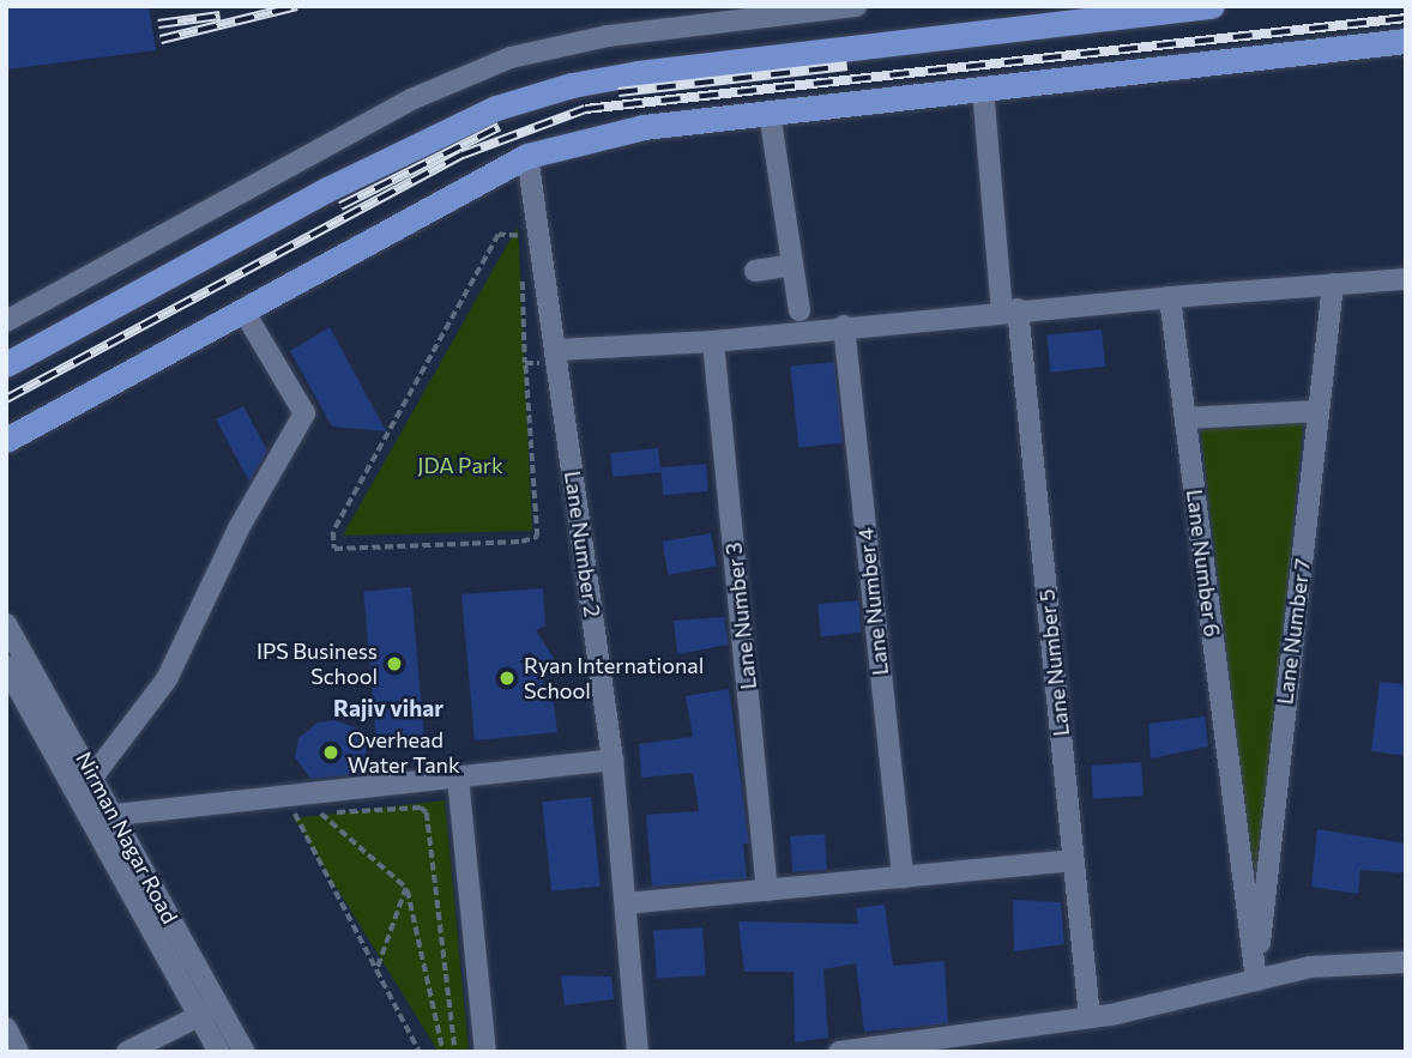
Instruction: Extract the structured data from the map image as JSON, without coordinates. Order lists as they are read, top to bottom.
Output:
{
  "streets": {
    "street": [
      "Lane Number 2",
      "Lane Number 6",
      "Lane Number 4",
      "Lane Number 3",
      "Lane Number 7",
      "Lane Number 5",
      "Nirman Nagar Road"
    ]
  },
  "crossings": [
    ["Lane Number 6", "Lane Number 7"]
  ],
  "districts": ["Rajiv vihar"],
  "parks": ["JDA Park"],
  "places": ["IPS Business School", "Ryan International School", "Overhead Water Tank"]
}
